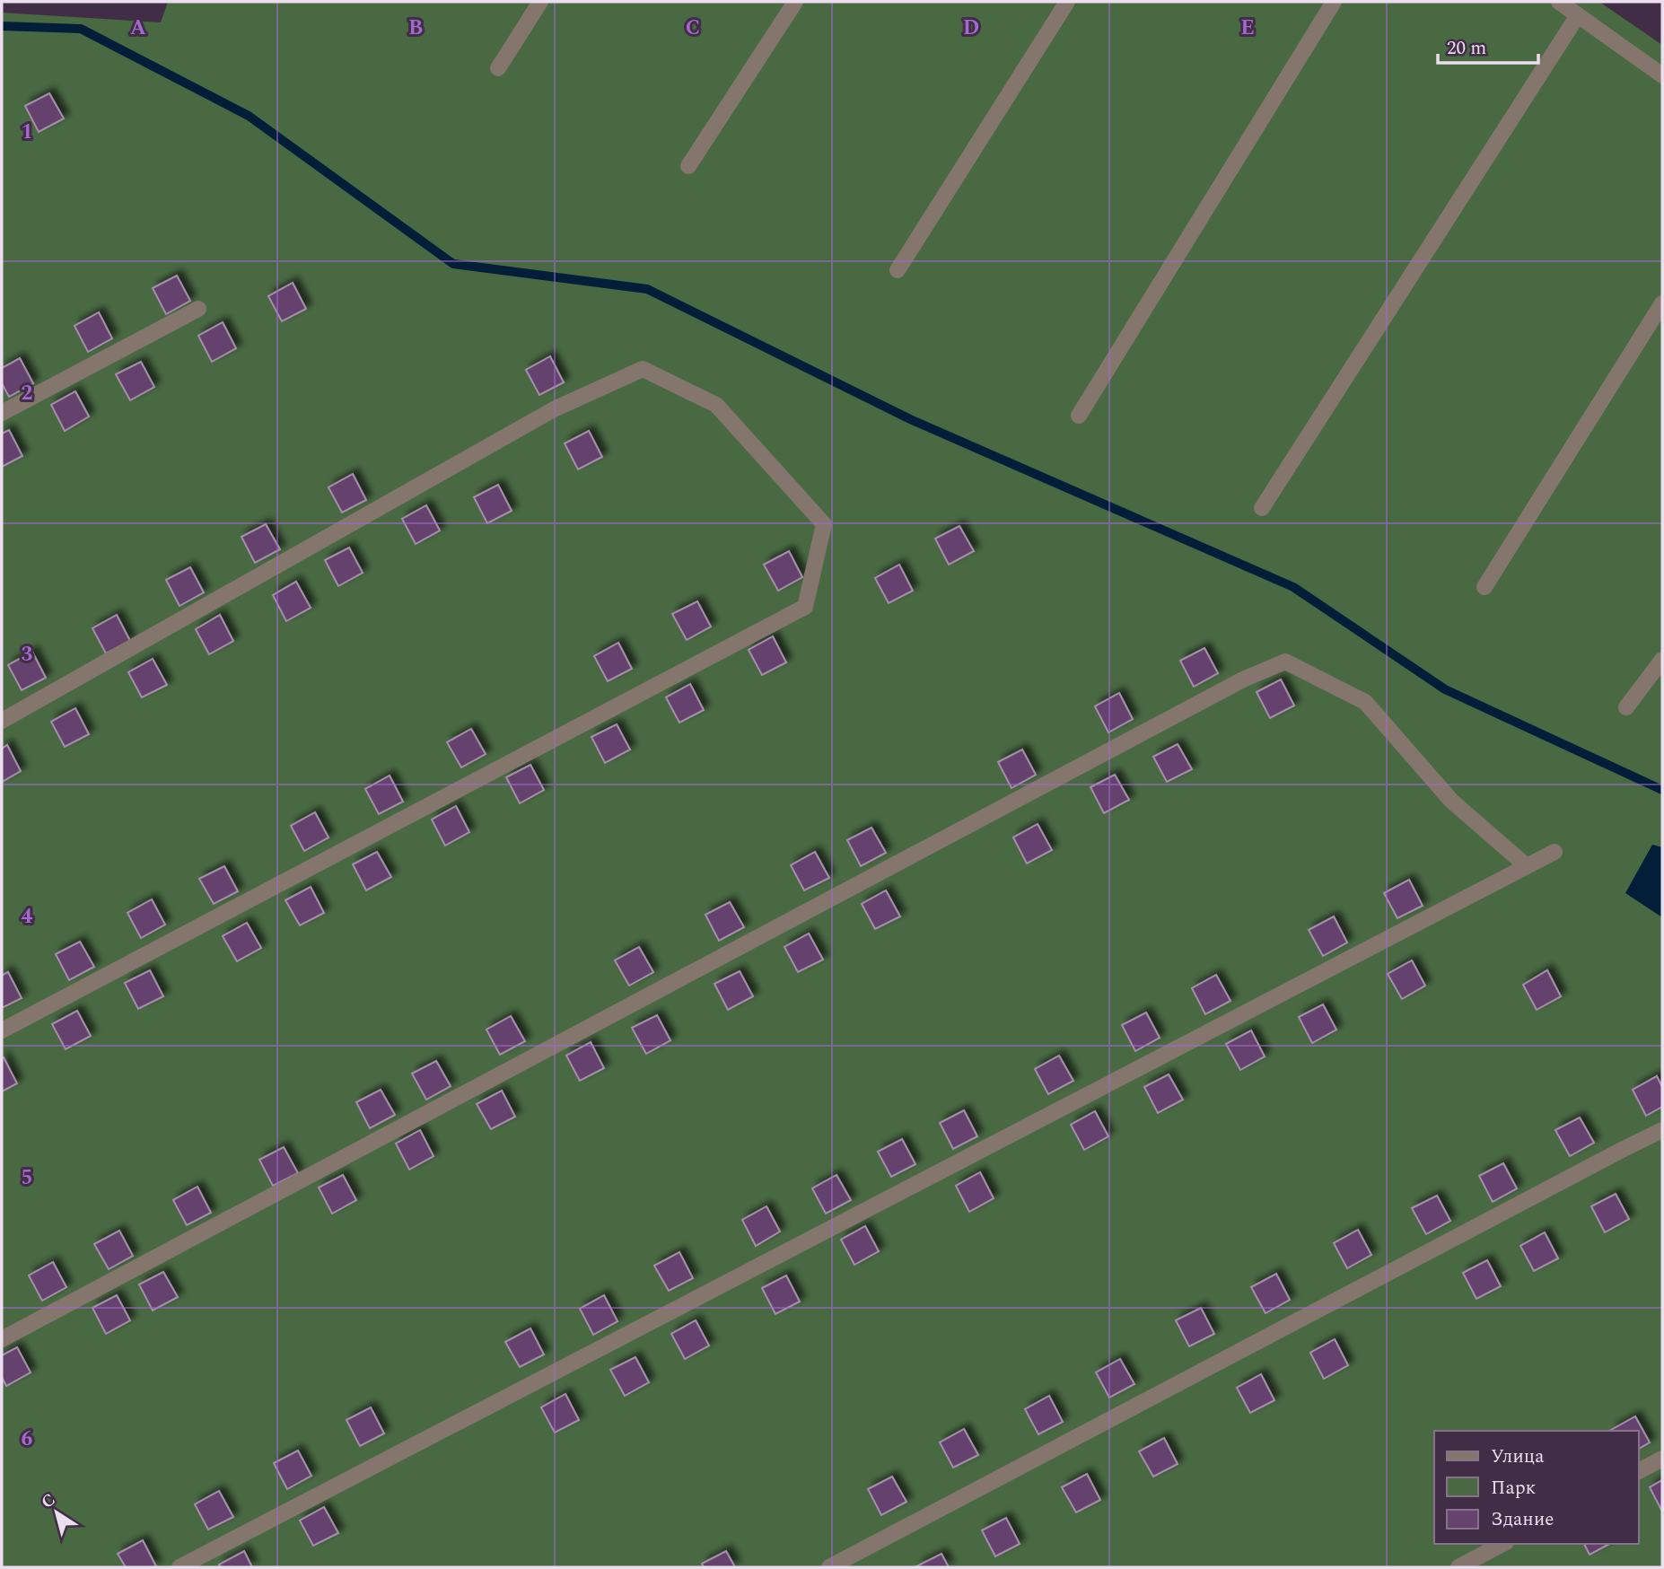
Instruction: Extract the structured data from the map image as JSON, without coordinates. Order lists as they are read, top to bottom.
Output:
{
  "legend": ["Улица", "Парк", "Здание"],
  "scale_bar": "20 m",
  "north": "top left",
  "grid": {
    "columns": [
      "A",
      "B",
      "C",
      "D",
      "E"
    ],
    "rows": [
      "1",
      "2",
      "3",
      "4",
      "5",
      "6"
    ]
  }
}
